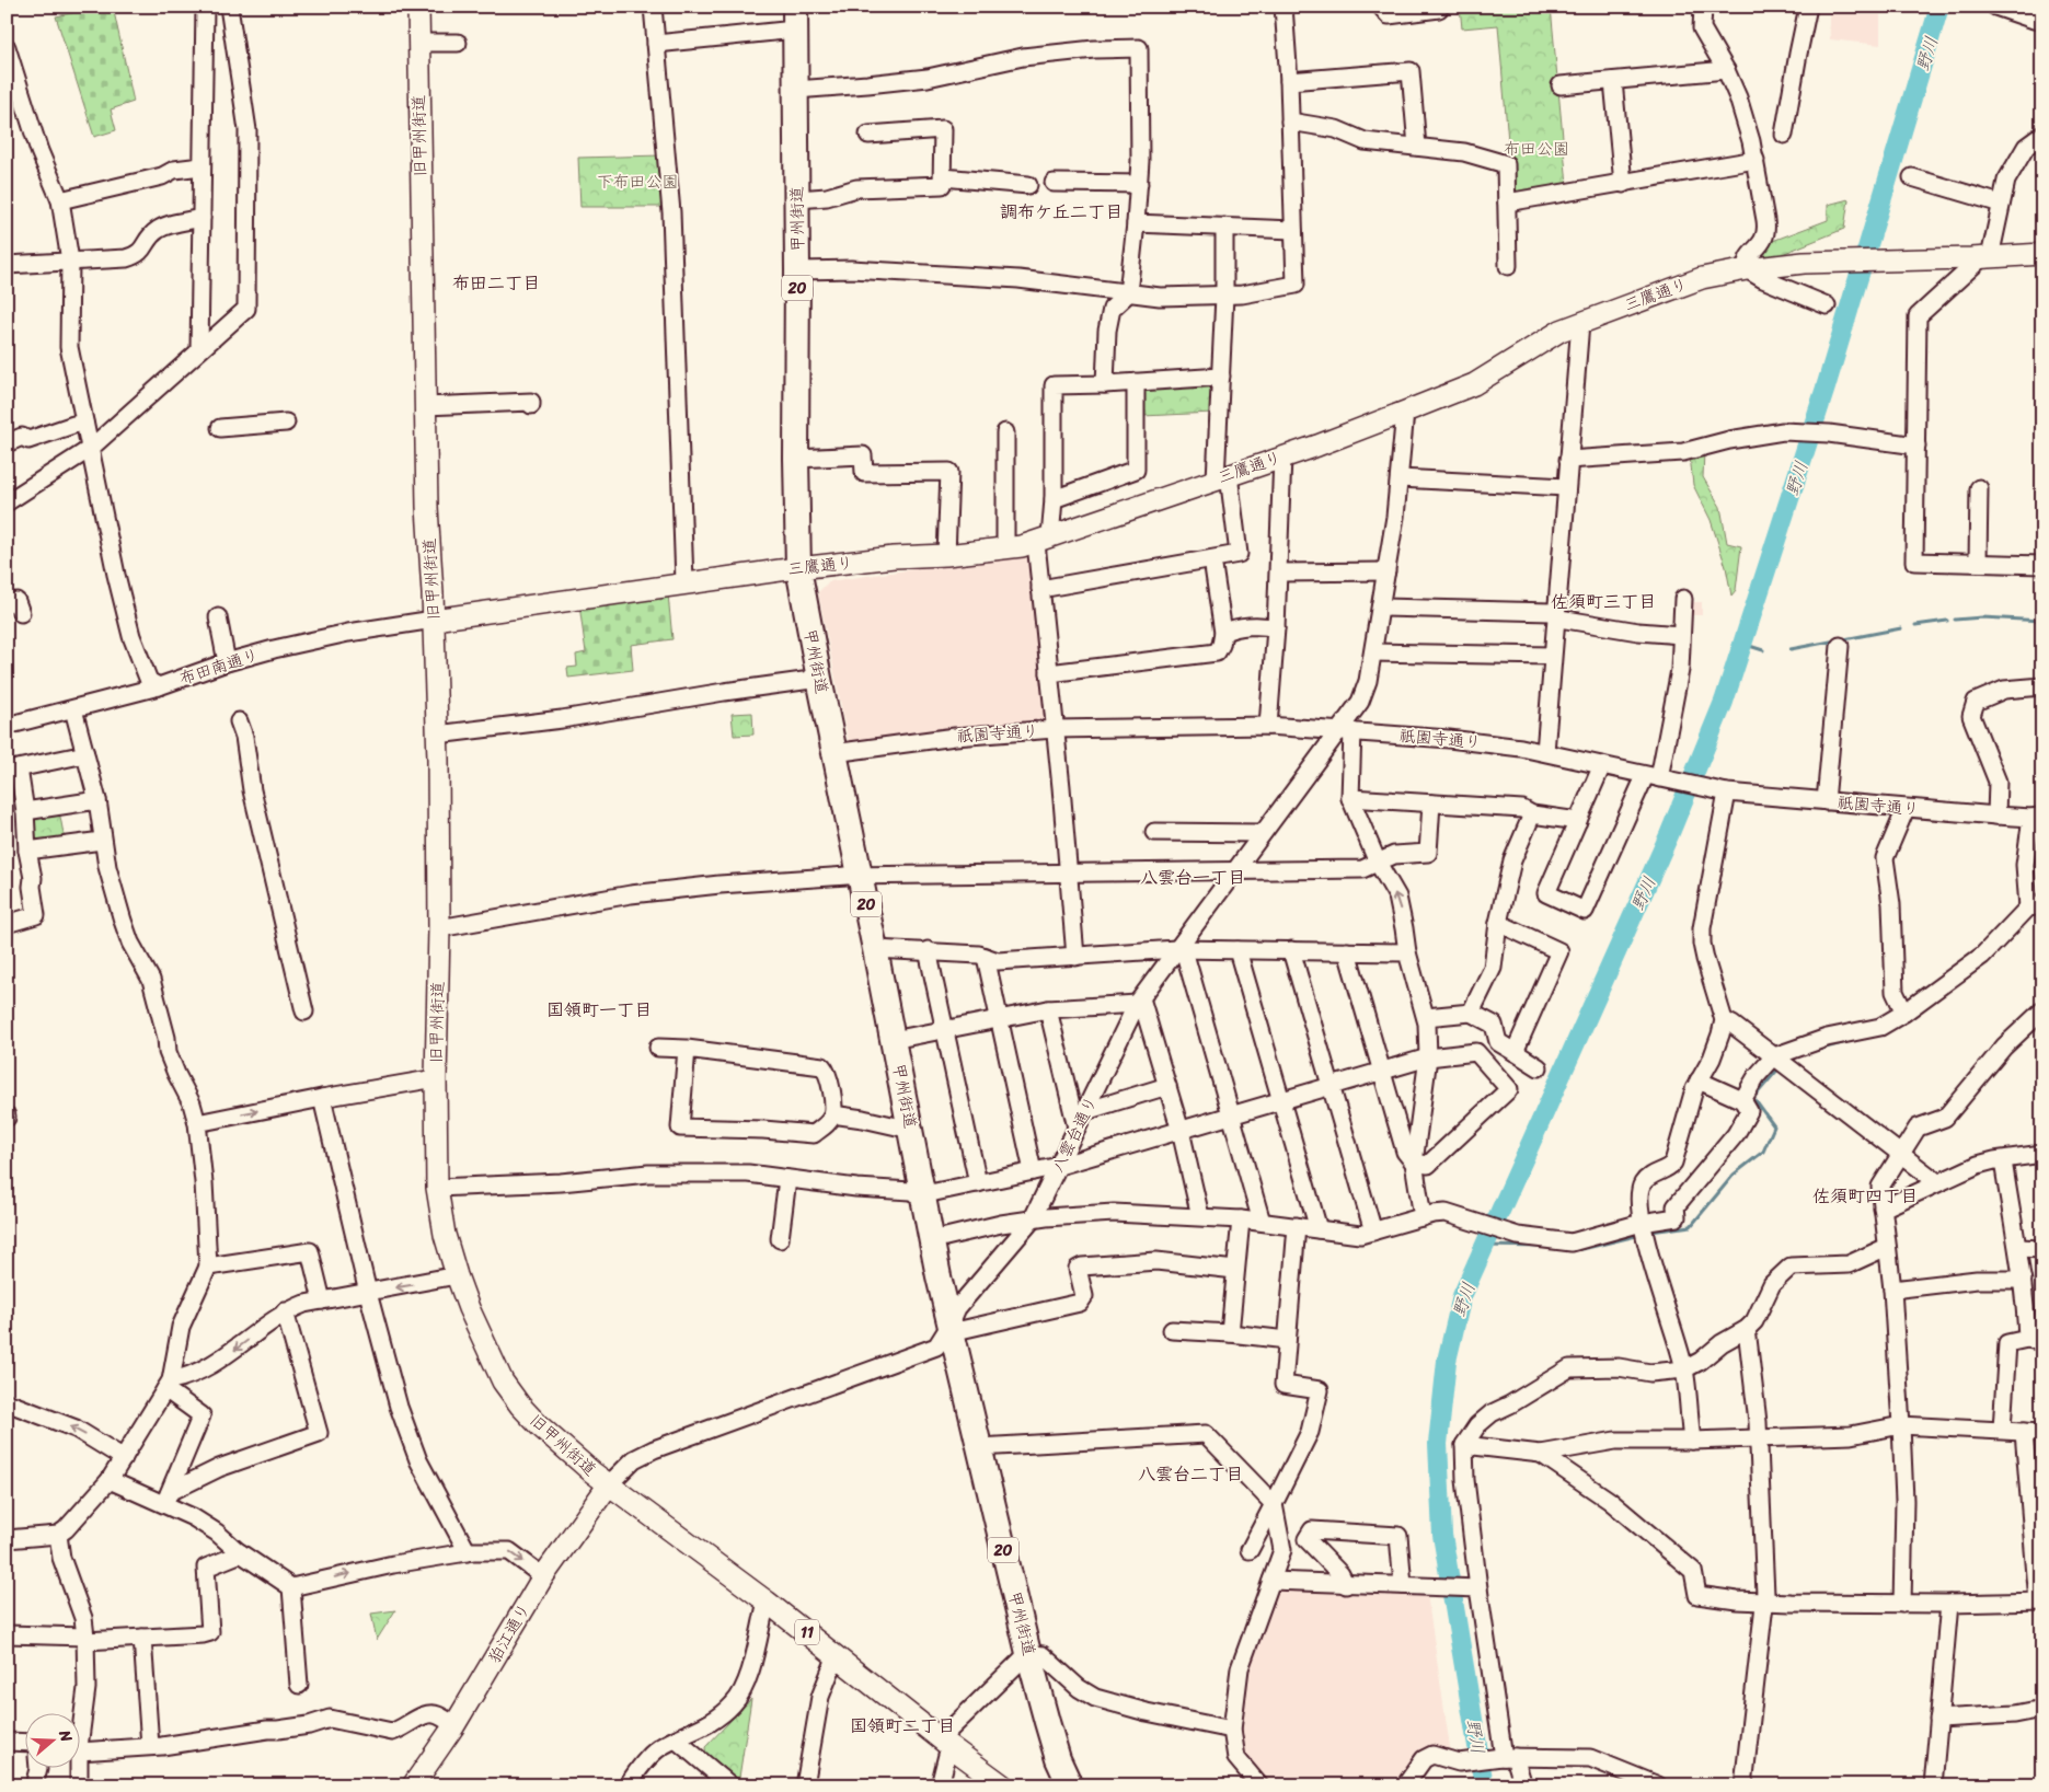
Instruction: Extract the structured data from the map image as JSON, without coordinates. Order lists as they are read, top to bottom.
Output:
{
  "streets": {
    "highway": ["甲州街道", "20"],
    "main road": [
      "旧甲州街道",
      "三鷹通り",
      "11",
      "狛江通り"
    ],
    "street": ["布田南通り", "祇園寺通り", "八雲台通り"]
  },
  "crossings": [
    ["旧甲州街道", "三鷹通り"],
    ["旧甲州街道", "布田南通り"],
    ["旧甲州街道", "八雲台通り"],
    ["旧甲州街道", "狛江通り"],
    ["甲州街道", "三鷹通り"],
    ["甲州街道", "祇園寺通り"],
    ["甲州街道", "八雲台通り"],
    ["三鷹通り", "布田南通り"],
    ["三鷹通り", "八雲台通り"],
    ["祇園寺通り", "八雲台通り"],
    ["八雲台通り", "狛江通り"]
  ],
  "districts": [
    "調布ケ丘二丁目",
    "布田二丁目",
    "佐須町三丁目",
    "八雲台一丁目",
    "国領町一丁目",
    "佐須町四丁目",
    "八雲台二丁目",
    "国領町二丁目"
  ],
  "water": ["野川"],
  "parks": ["布田公園", "下布田公園"],
  "north": "right"
}
